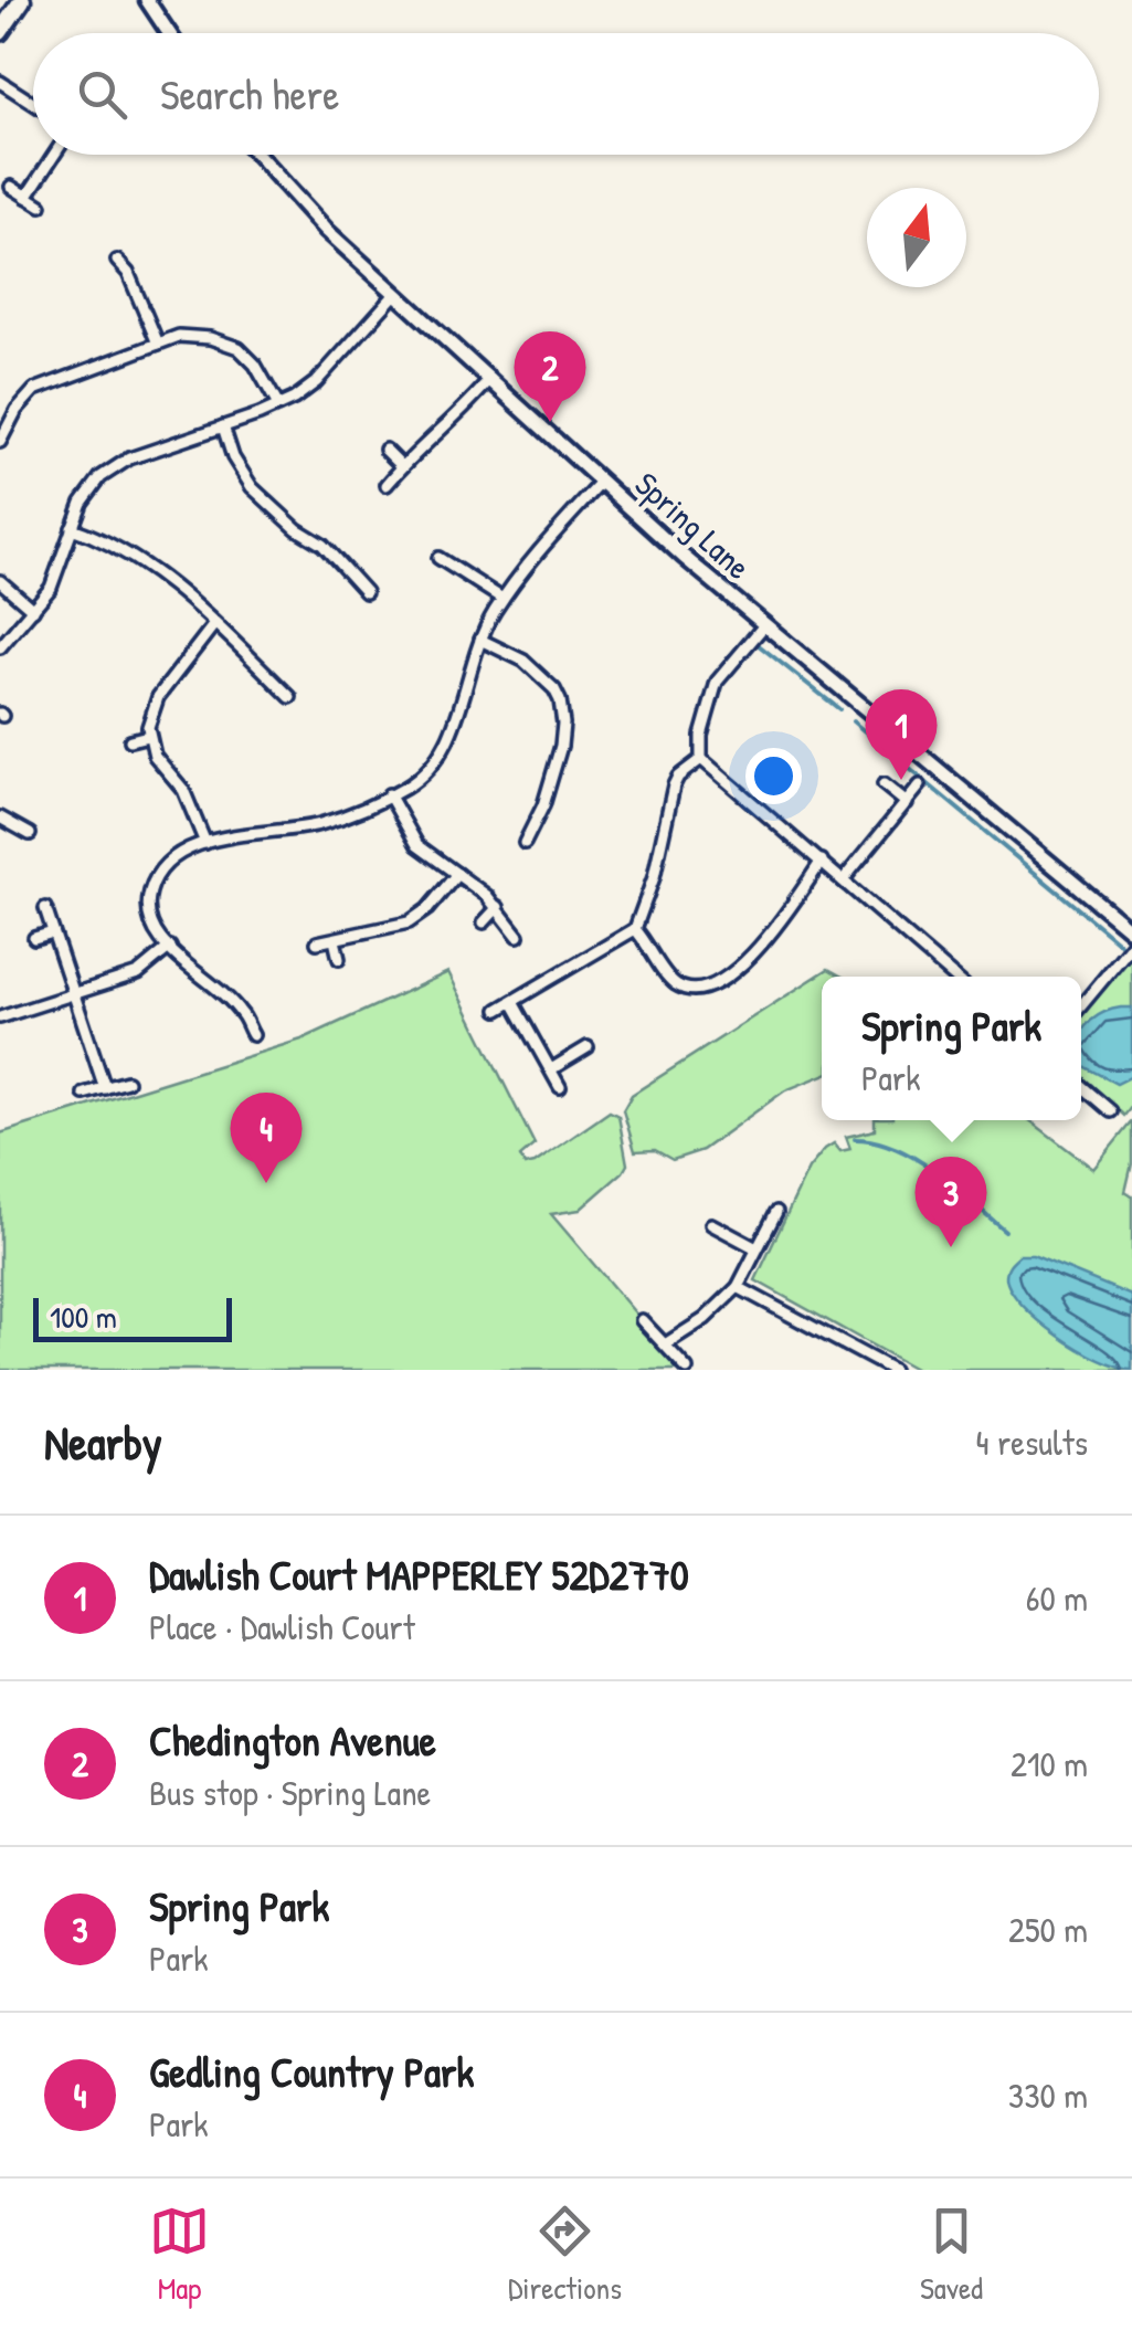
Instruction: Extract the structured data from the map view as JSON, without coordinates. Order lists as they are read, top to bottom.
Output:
{
  "streets": {
    "street": ["Spring Lane"]
  },
  "scale_bar": "100 m",
  "north": "top",
  "page": {
    "search": "Search here",
    "pins": [
      "2",
      "1",
      "4",
      "3"
    ],
    "popup": ["Spring Park", "Park"],
    "scale": "100 m",
    "heading": ["Nearby", "4 results"],
    "list": [
      {
        "mark": "1",
        "name": "Dawlish Court MAPPERLEY 52D2770",
        "note": "Place · Dawlish Court",
        "value": "60 m"
      },
      {
        "mark": "2",
        "name": "Chedington Avenue",
        "note": "Bus stop · Spring Lane",
        "value": "210 m"
      },
      {
        "mark": "3",
        "name": "Spring Park",
        "note": "Park",
        "value": "250 m"
      },
      {
        "mark": "4",
        "name": "Gedling Country Park",
        "note": "Park",
        "value": "330 m"
      }
    ],
    "nav": ["Map", "Directions", "Saved"]
  }
}
